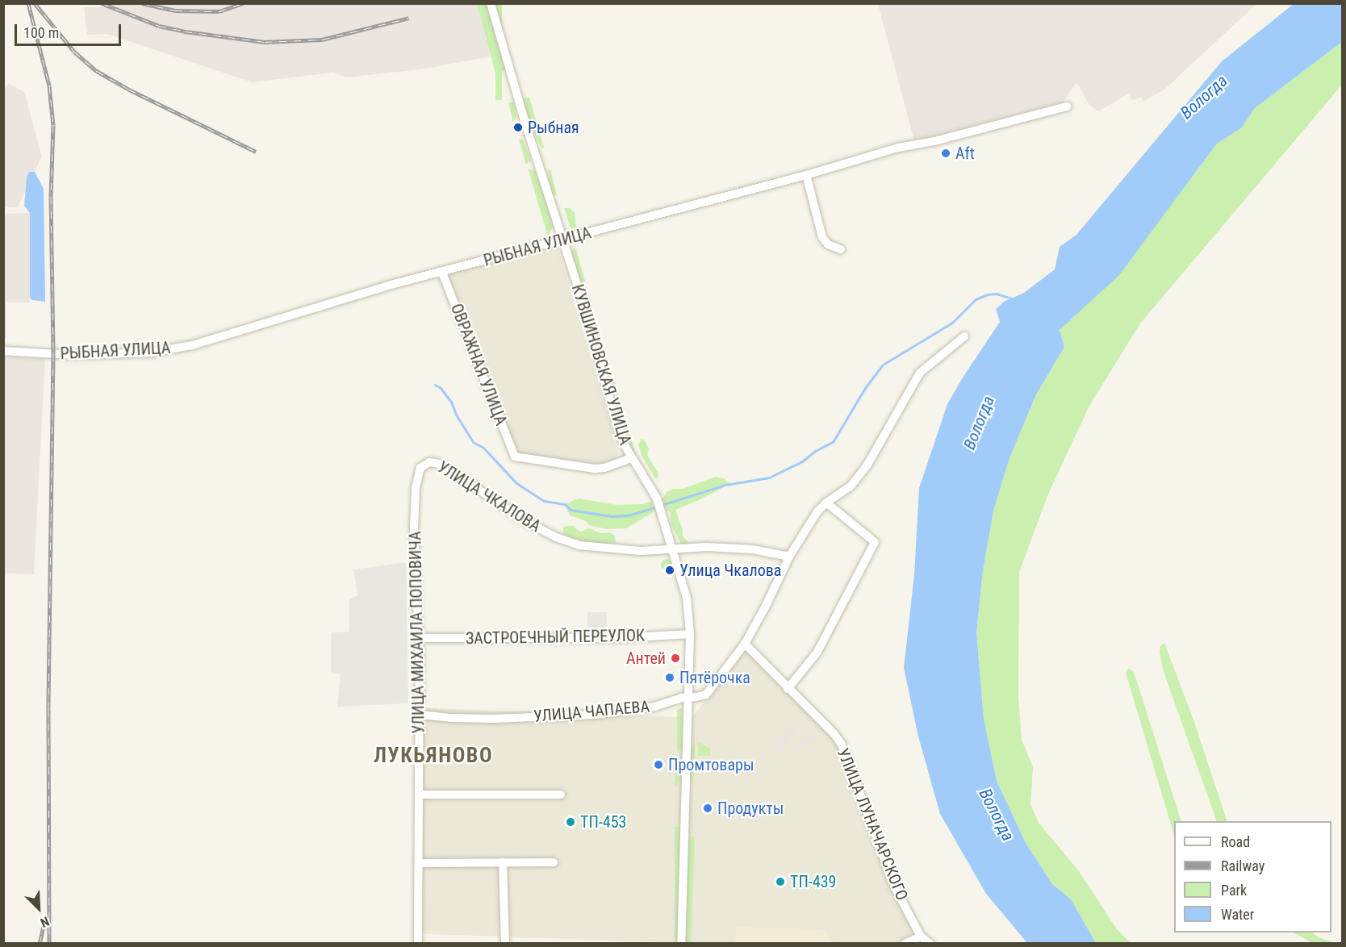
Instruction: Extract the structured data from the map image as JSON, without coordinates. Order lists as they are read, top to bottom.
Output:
{
  "streets": {
    "street": [
      "РЫБНАЯ УЛИЦА",
      "ОВРАЖНАЯ УЛИЦА",
      "КУВШИНОВСКАЯ УЛИЦА",
      "УЛИЦА ЧКАЛОВА",
      "УЛИЦА МИХАИЛА ПОПОВИЧА",
      "ЗАСТРОЕЧНЫЙ ПЕРЕУЛОК",
      "УЛИЦА ЧАПАЕВА",
      "УЛИЦА ЛУНАЧАРСКОГО"
    ]
  },
  "crossings": [
    ["РЫБНАЯ УЛИЦА", "ОВРАЖНАЯ УЛИЦА"],
    ["РЫБНАЯ УЛИЦА", "КУВШИНОВСКАЯ УЛИЦА"],
    ["ОВРАЖНАЯ УЛИЦА", "КУВШИНОВСКАЯ УЛИЦА"],
    ["КУВШИНОВСКАЯ УЛИЦА", "УЛИЦА ЧКАЛОВА"],
    ["КУВШИНОВСКАЯ УЛИЦА", "ЗАСТРОЕЧНЫЙ ПЕРЕУЛОК"],
    ["КУВШИНОВСКАЯ УЛИЦА", "УЛИЦА ЧАПАЕВА"],
    ["УЛИЦА ЧКАЛОВА", "УЛИЦА МИХАИЛА ПОПОВИЧА"],
    ["УЛИЦА ЧКАЛОВА", "УЛИЦА ЧАПАЕВА"],
    ["УЛИЦА МИХАИЛА ПОПОВИЧА", "ЗАСТРОЕЧНЫЙ ПЕРЕУЛОК"],
    ["УЛИЦА МИХАИЛА ПОПОВИЧА", "УЛИЦА ЧАПАЕВА"],
    ["УЛИЦА ЧАПАЕВА", "УЛИЦА ЛУНАЧАРСКОГО"]
  ],
  "districts": ["ЛУКЬЯНОВО"],
  "water": ["Вологда"],
  "places": [
    "Рыбная",
    "Aft",
    "Улица Чкалова",
    "Антей",
    "Пятёрочка",
    "Промтовары",
    "Продукты",
    "ТП-453",
    "ТП-439"
  ],
  "legend": [
    "Road",
    "Railway",
    "Park",
    "Water"
  ],
  "scale_bar": "100 m",
  "north": "bottom right"
}
